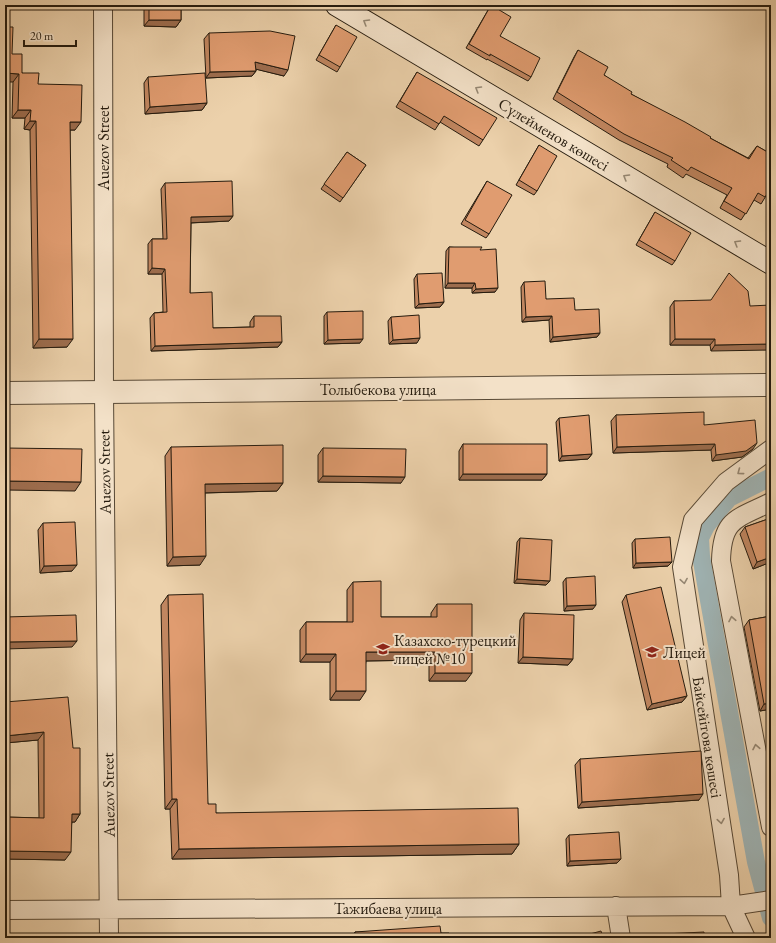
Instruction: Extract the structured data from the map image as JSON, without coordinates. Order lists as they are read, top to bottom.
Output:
{
  "streets": {
    "street": [
      "Сүлейменов көшесі",
      "Auezov Street",
      "Толыбекова улица",
      "Байсейітова көшесі",
      "Тажибаева улица"
    ]
  },
  "crossings": [
    ["Auezov Street", "Толыбекова улица"],
    ["Auezov Street", "Тажибаева улица"],
    ["Байсейітова көшесі", "Тажибаева улица"]
  ],
  "one_way": ["Сүлейменов көшесі"],
  "places": {
    "school or university": ["Казахско-турецкий лицей №10", "Лицей"]
  },
  "scale_bar": "20 m"
}
